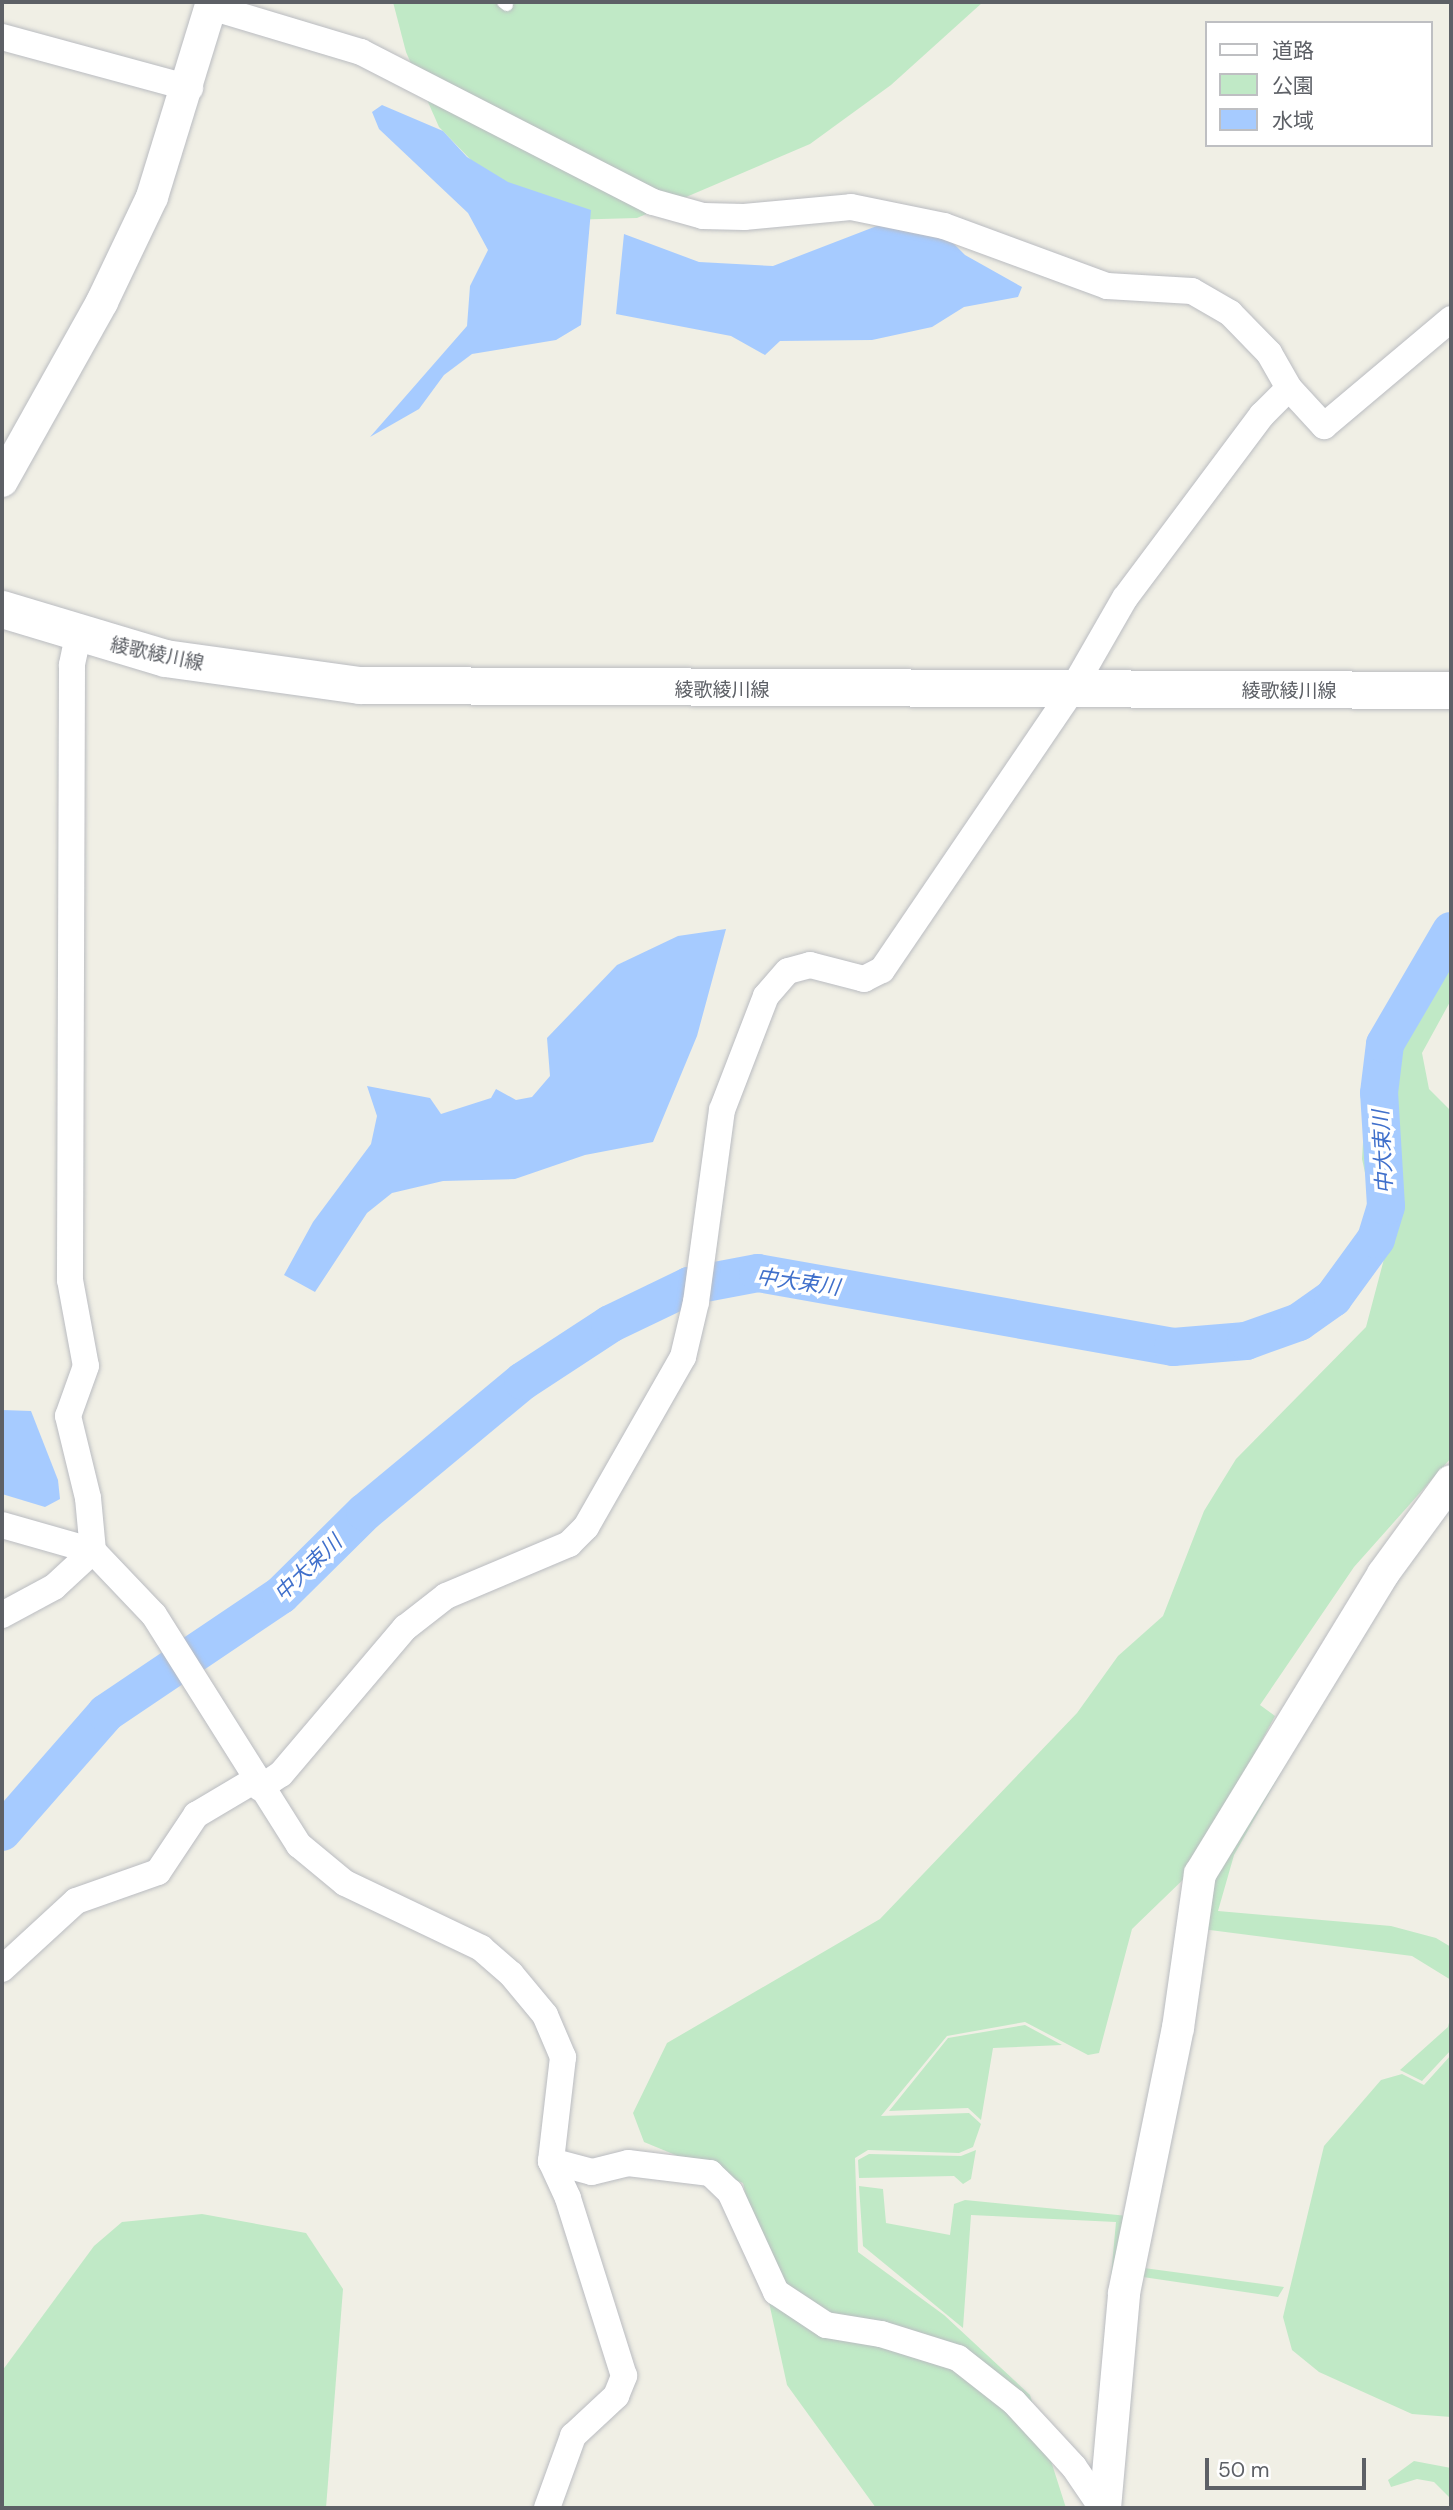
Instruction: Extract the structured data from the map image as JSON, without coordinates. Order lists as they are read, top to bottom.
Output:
{
  "streets": {
    "main road": ["綾歌綾川線"]
  },
  "water": ["中大束川"],
  "legend": ["道路", "公園", "水域"],
  "scale_bar": "50 m"
}
